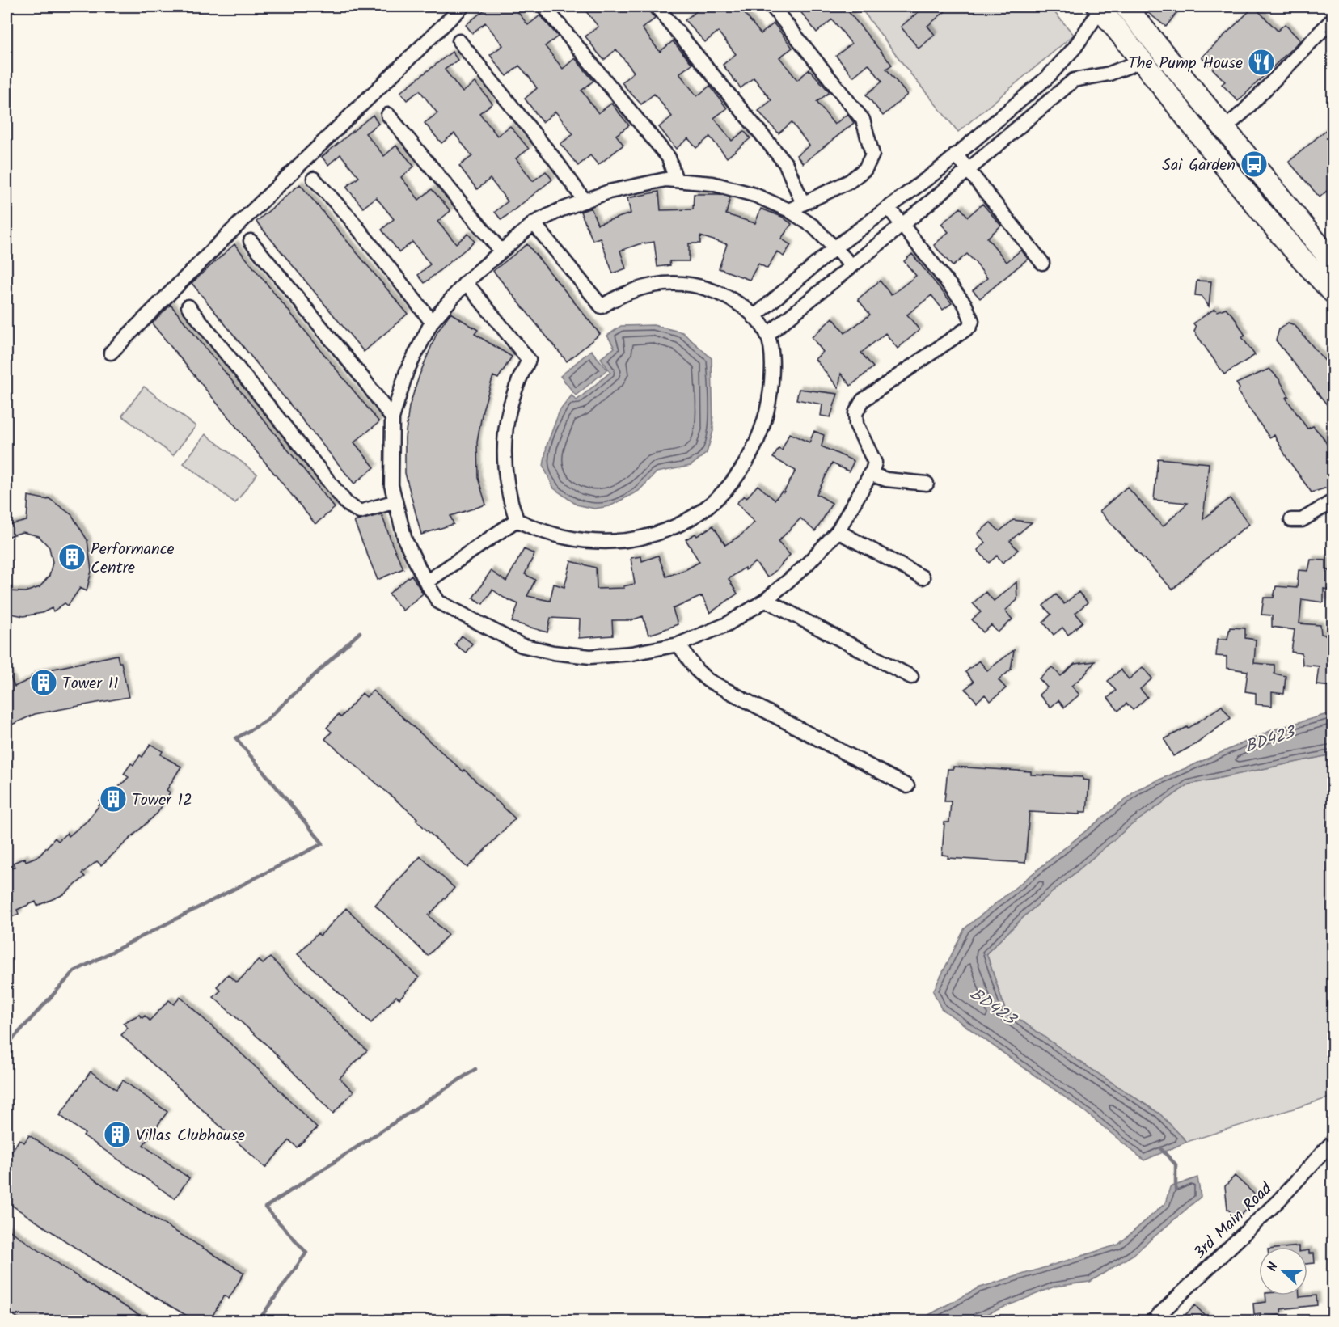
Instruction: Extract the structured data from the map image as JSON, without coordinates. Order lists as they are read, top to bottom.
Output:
{
  "streets": {
    "street": ["3rd Main Road"]
  },
  "water": ["BD423"],
  "places": {
    "restaurant": ["The Pump House"],
    "bus stop": ["Sai Garden"],
    "building": [
      "Performance Centre",
      "Tower 11",
      "Tower 12",
      "Villas Clubhouse"
    ]
  },
  "north": "left"
}
